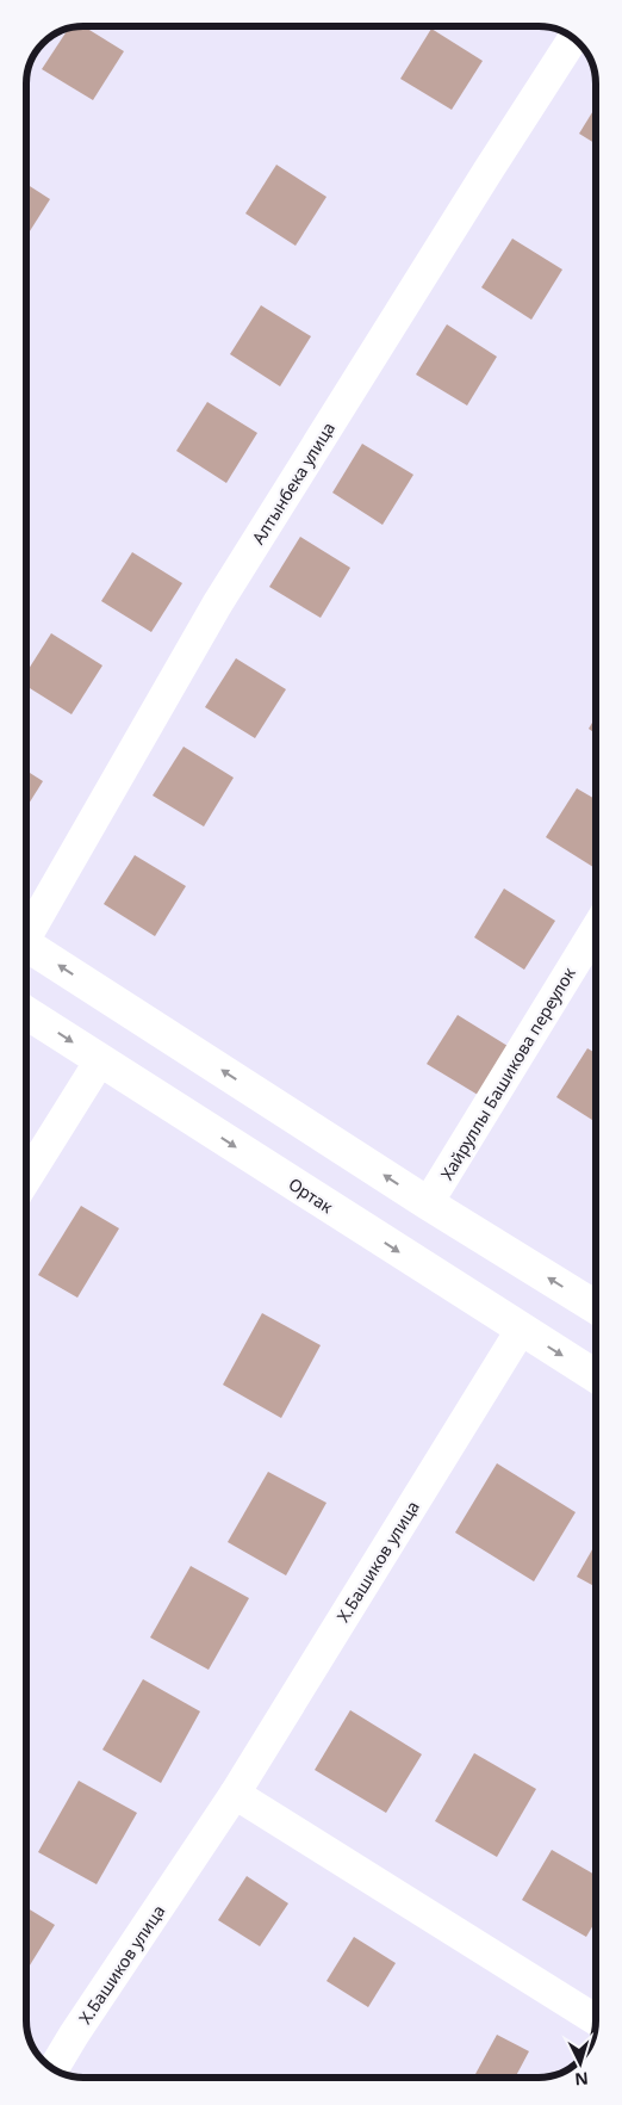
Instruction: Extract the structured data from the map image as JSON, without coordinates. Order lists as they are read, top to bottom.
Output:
{
  "streets": {
    "street": [
      "Алтынбека улица",
      "Хайруллы Башикова переулок",
      "Ортак",
      "Х.Башиков улица"
    ]
  },
  "crossings": [
    ["Ортак", "Х.Башиков улица"]
  ],
  "north": "bottom"
}
